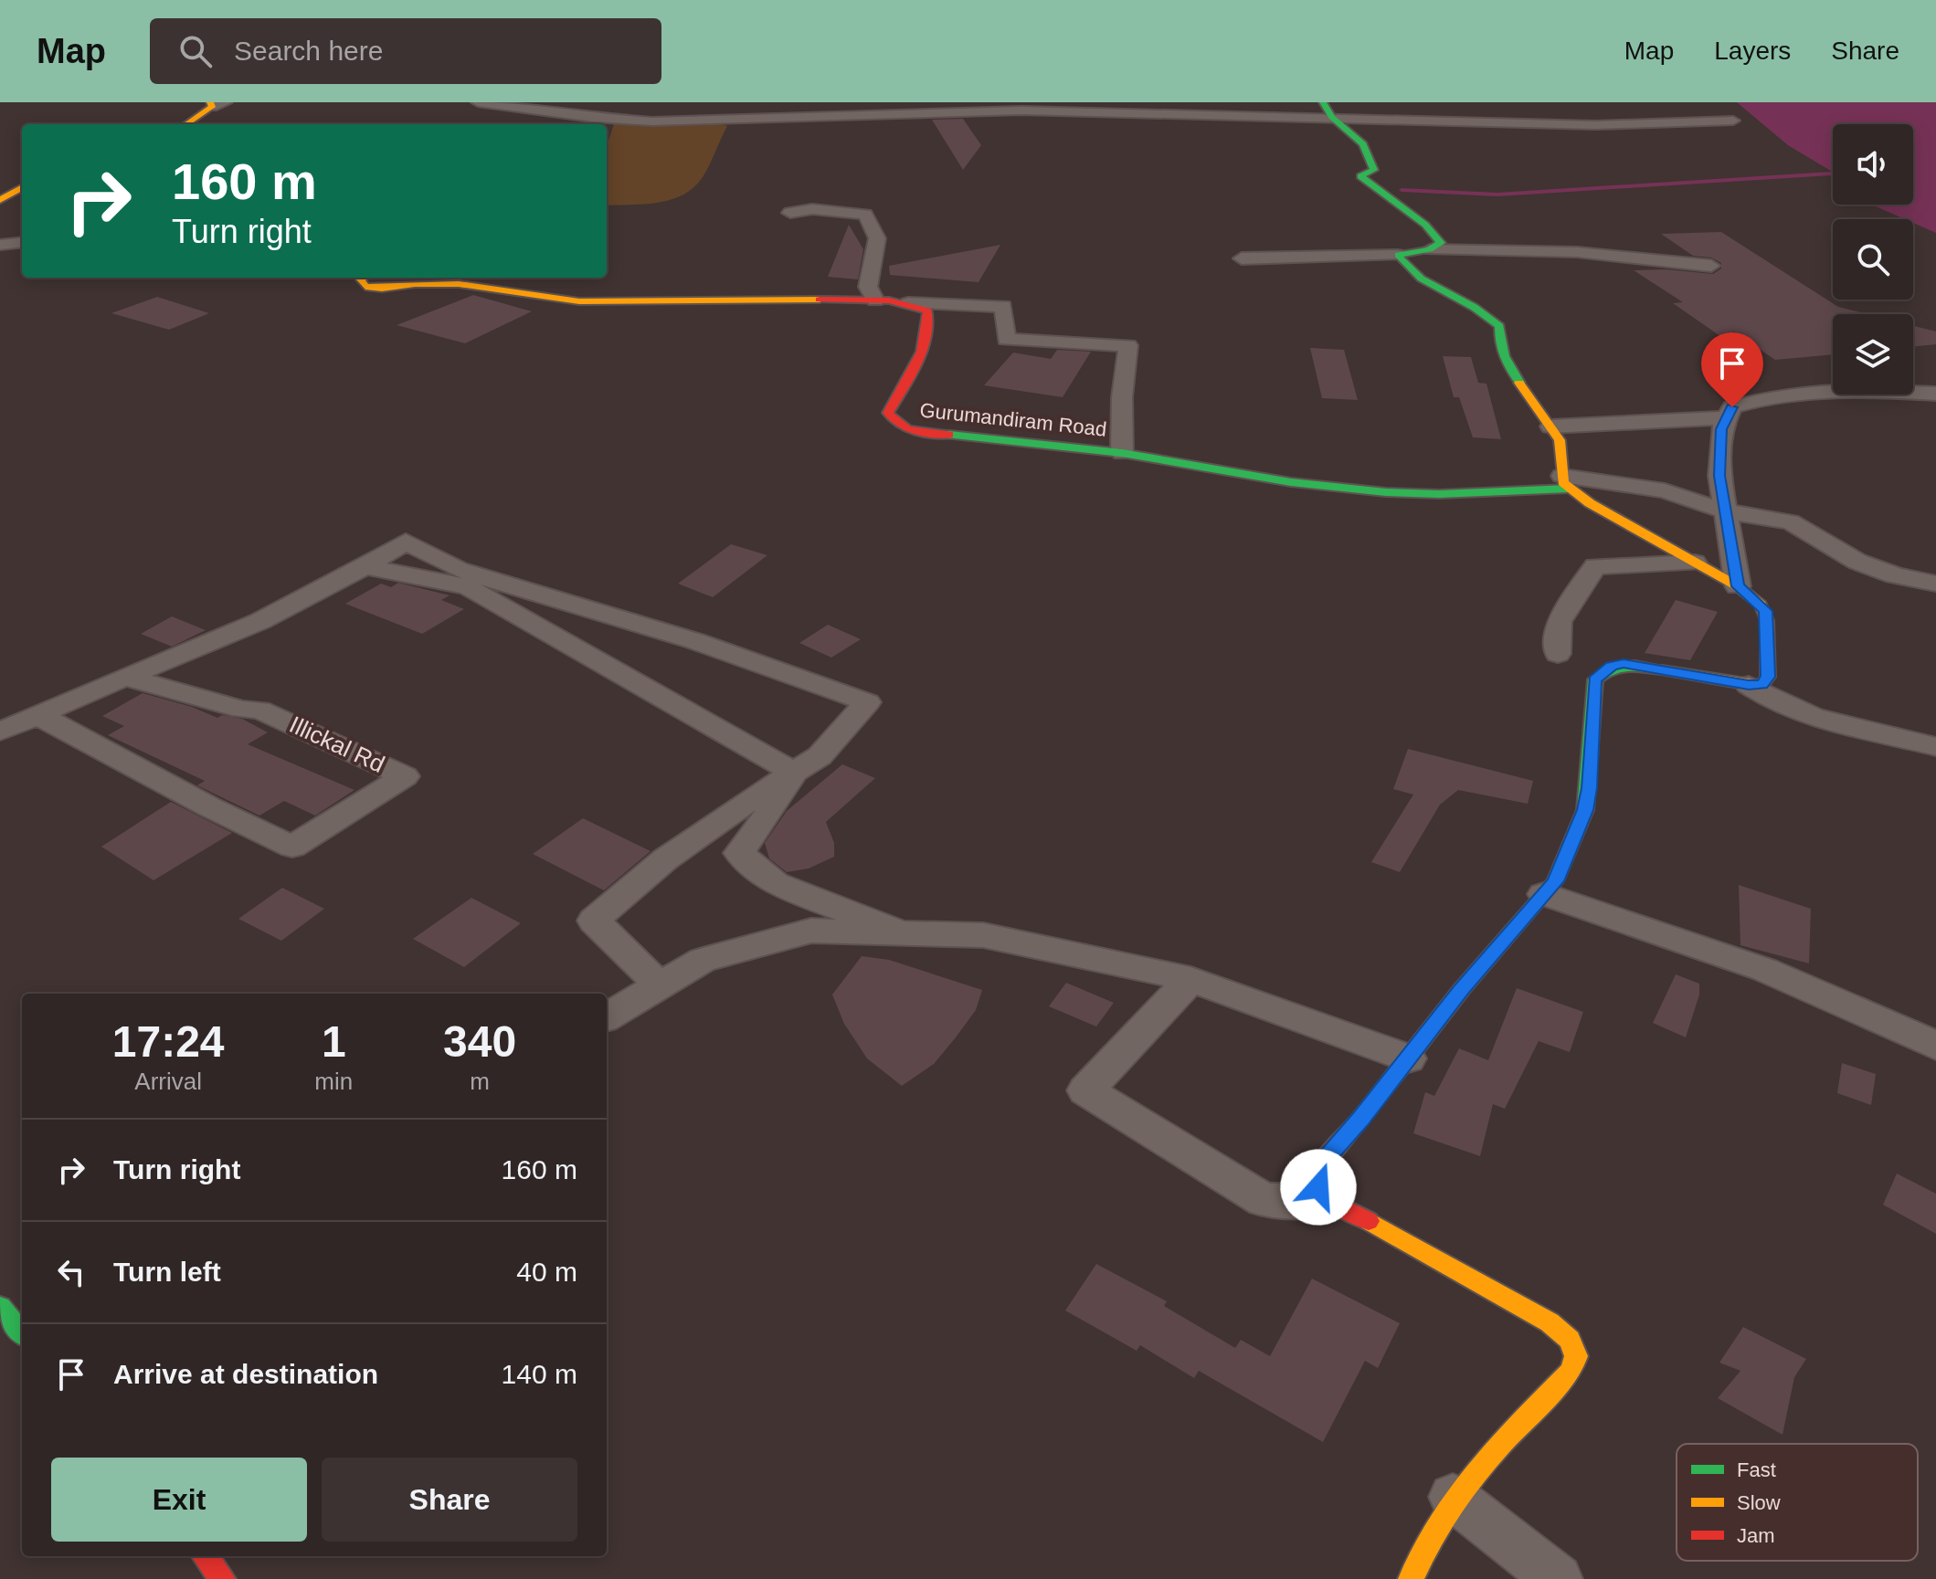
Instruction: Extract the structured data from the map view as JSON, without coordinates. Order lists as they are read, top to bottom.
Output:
{
  "streets": {
    "street": ["Gurumandiram Road", "Illickal Rd"]
  },
  "legend": ["Fast", "Slow", "Jam"],
  "page": {
    "header": "Map",
    "search": "Search here",
    "nav": ["Map", "Layers", "Share"],
    "turn": ["160 m", "Turn right"],
    "eta": [
      "17:24",
      "Arrival",
      "1",
      "min",
      "340",
      "m"
    ],
    "list": [
      {
        "name": "Turn right",
        "value": "160 m"
      },
      {
        "name": "Turn left",
        "value": "40 m"
      },
      {
        "name": "Arrive at destination",
        "value": "140 m"
      }
    ],
    "buttons": ["Exit", "Share"]
  }
}
